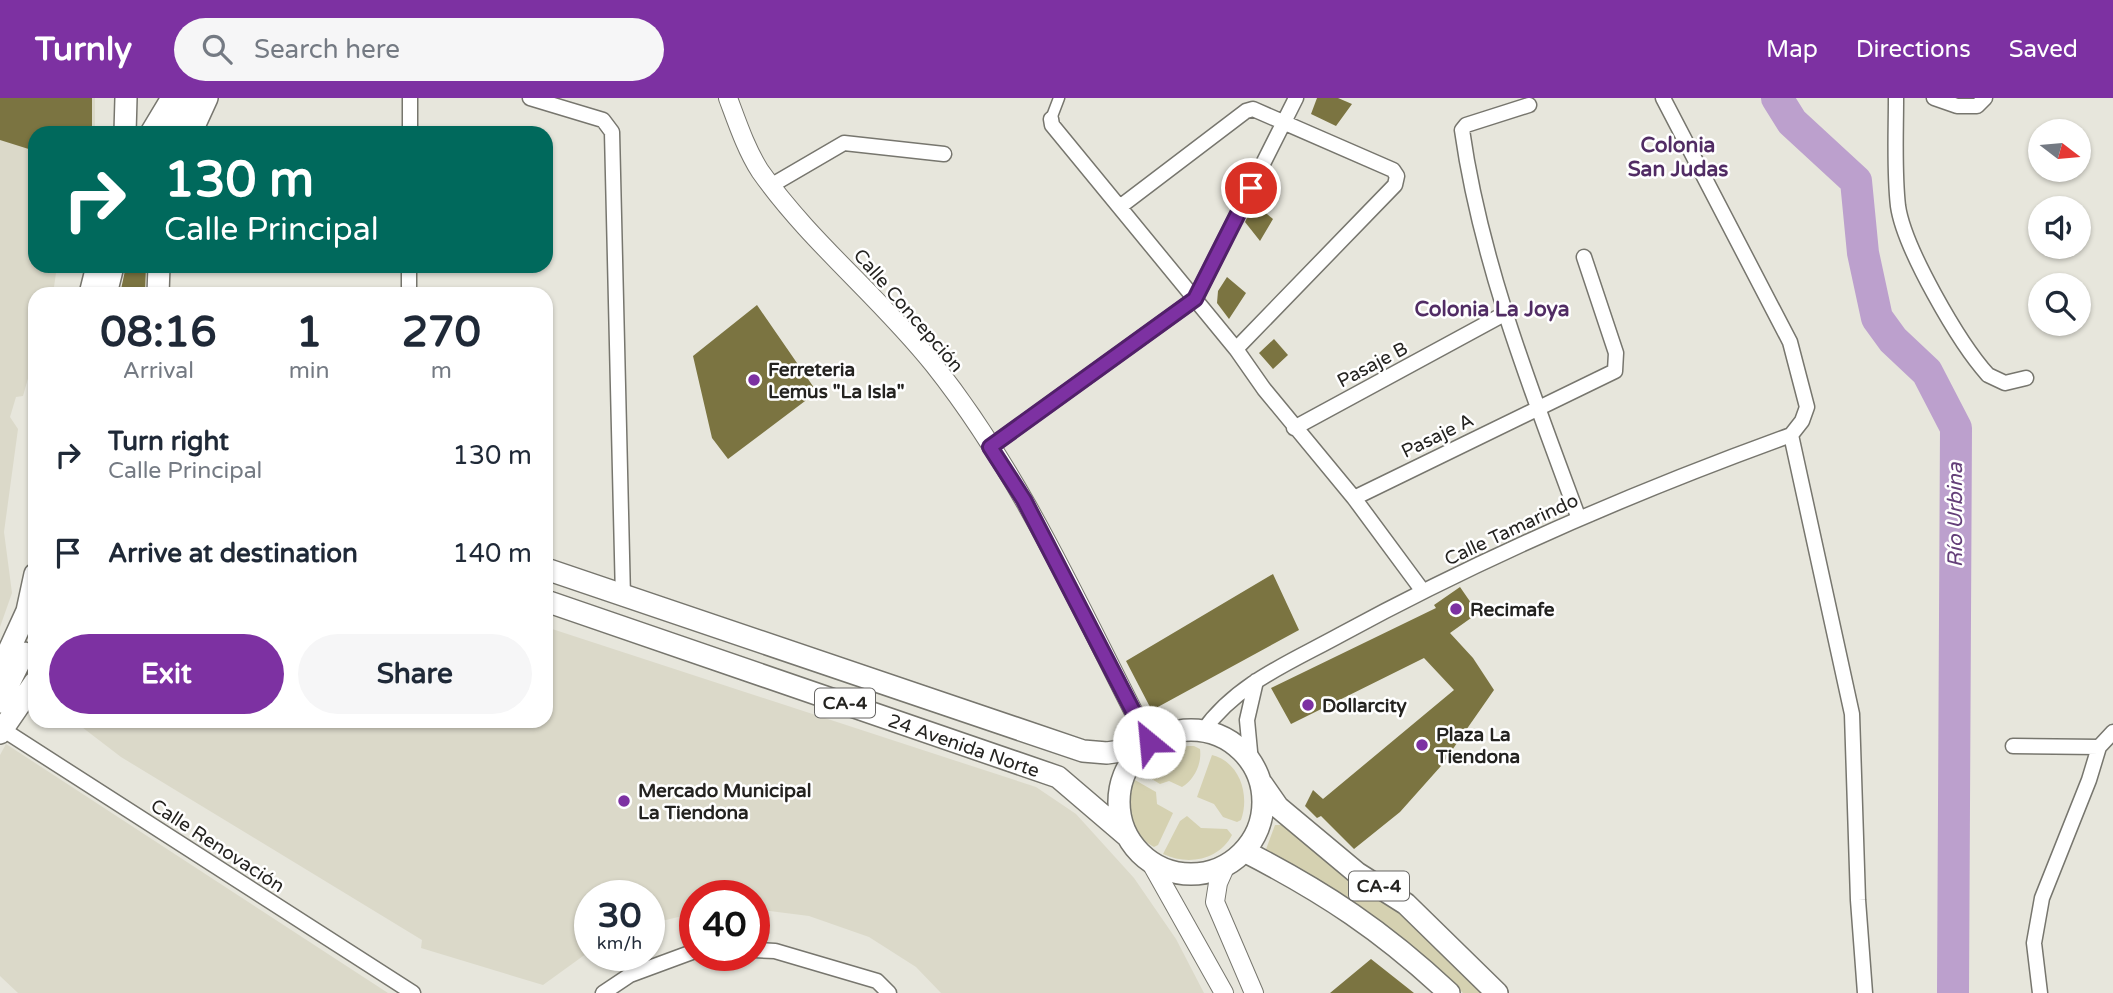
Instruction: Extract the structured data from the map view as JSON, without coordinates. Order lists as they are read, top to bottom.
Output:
{
  "streets": {
    "main road": ["CA-4", "24 Avenida Norte"],
    "street": [
      "Calle Concepción",
      "Pasaje B",
      "Pasaje A",
      "Calle Tamarindo",
      "Calle Renovación"
    ]
  },
  "crossings": [
    ["Calle Concepción", "Calle Tamarindo"],
    ["Calle Concepción", "CA-4"],
    ["Calle Concepción", "24 Avenida Norte"],
    ["Calle Tamarindo", "CA-4"],
    ["Calle Tamarindo", "24 Avenida Norte"],
    ["CA-4", "24 Avenida Norte"]
  ],
  "districts": ["Colonia San Judas", "Colonia La Joya"],
  "water": ["Río Urbina"],
  "places": [
    "Ferreteria Lemus \"La Isla\"",
    "Recimafe",
    "Dollarcity",
    "Plaza La Tiendona",
    "Mercado Municipal La Tiendona"
  ],
  "north": "right",
  "page": {
    "header": "Turnly",
    "search": "Search here",
    "nav": ["Map", "Directions", "Saved"],
    "turn": ["130 m", "Calle Principal"],
    "eta": [
      "08:16",
      "Arrival",
      "1",
      "min",
      "270",
      "m"
    ],
    "list": [
      {
        "name": "Turn right",
        "note": "Calle Principal",
        "value": "130 m"
      },
      {
        "name": "Arrive at destination",
        "value": "140 m"
      }
    ],
    "buttons": ["Exit", "Share"],
    "speed": "30 km/h",
    "limit": "40"
  }
}
